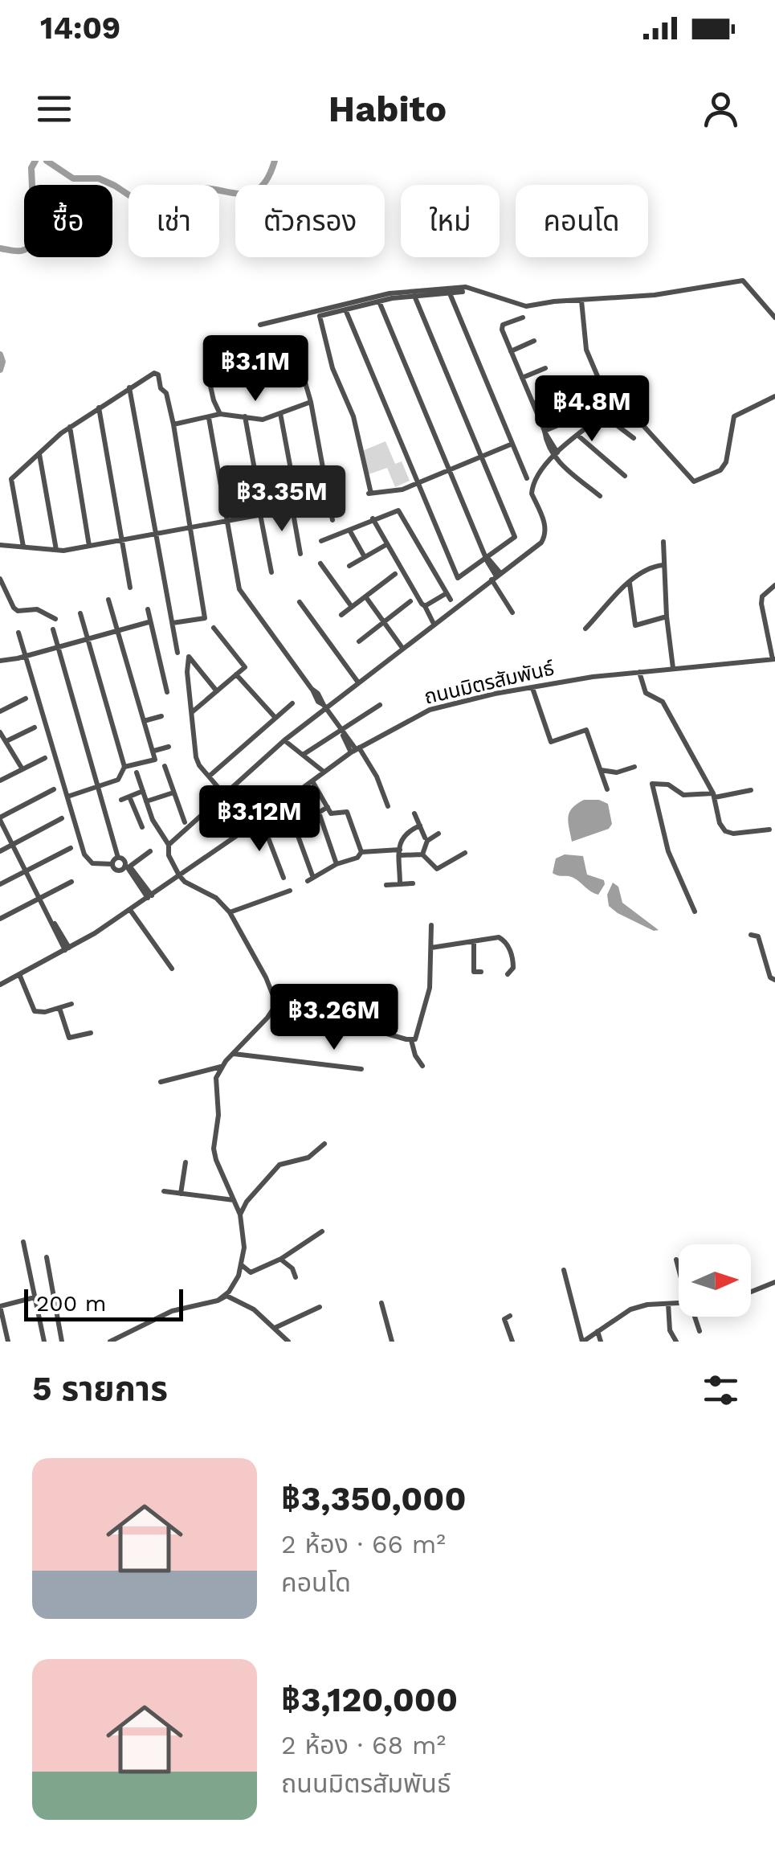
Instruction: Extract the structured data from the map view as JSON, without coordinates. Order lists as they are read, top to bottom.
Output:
{
  "streets": {
    "street": ["ถนนมิตรสัมพันธ์"]
  },
  "scale_bar": "200 m",
  "north": "right",
  "page": {
    "status": "14:09",
    "header": "Habito",
    "chip": [
      "ซื้อ",
      "เช่า",
      "ตัวกรอง",
      "ใหม่",
      "คอนโด"
    ],
    "price": [
      "฿3.1M",
      "฿4.8M",
      "฿3.35M",
      "฿3.12M",
      "฿3.26M"
    ],
    "scale": "200 m",
    "heading": "5 รายการ",
    "list": [
      {
        "name": "฿3,350,000",
        "note": "2 ห้อง · 66 m² · คอนโด"
      },
      {
        "name": "฿3,120,000",
        "note": "2 ห้อง · 68 m² · ถนนมิตรสัมพันธ์"
      }
    ]
  }
}
